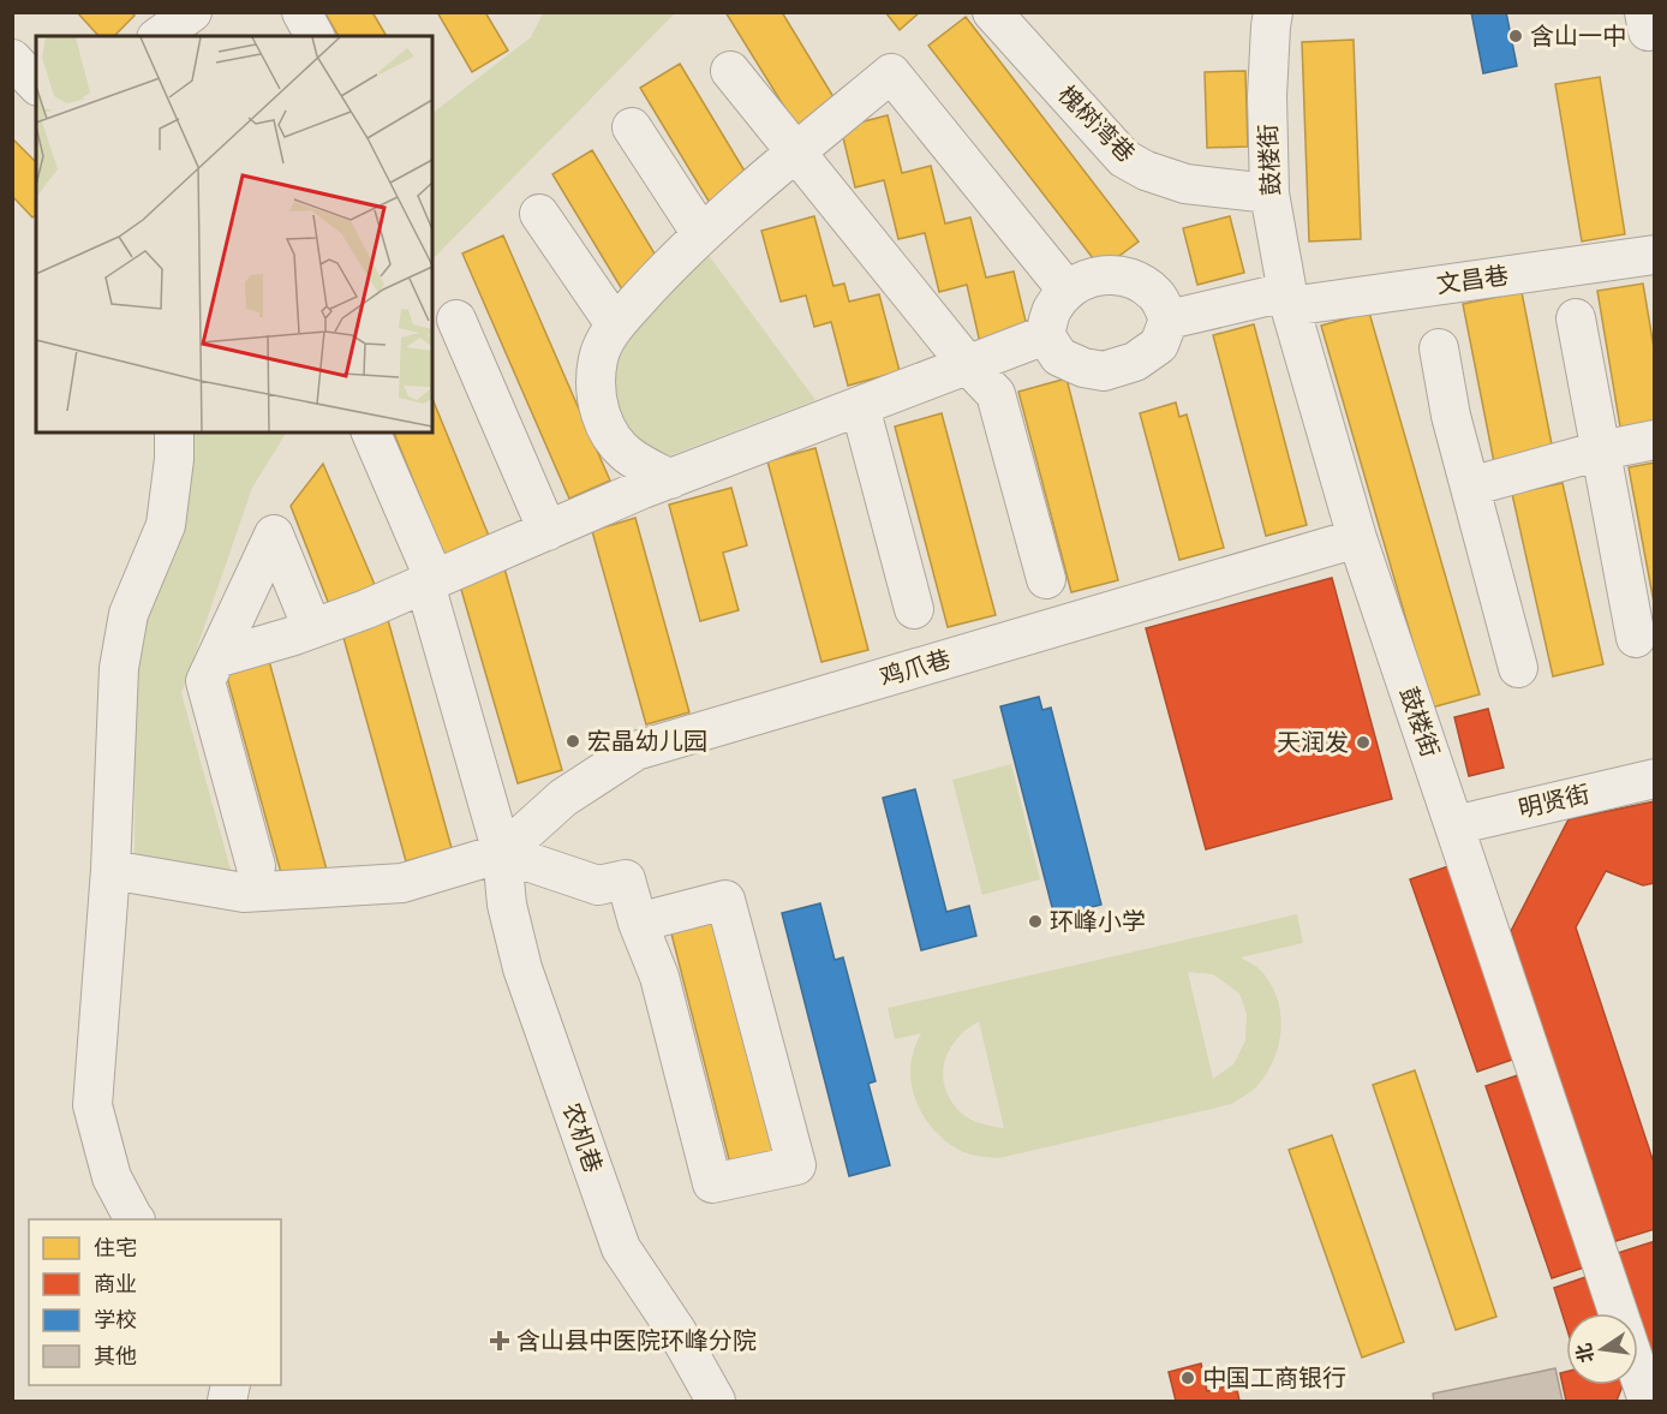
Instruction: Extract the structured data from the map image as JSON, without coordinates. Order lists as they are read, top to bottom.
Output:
{
  "streets": {
    "street": [
      "槐树湾巷",
      "鼓楼街",
      "文昌巷",
      "鸡爪巷",
      "明贤街",
      "农机巷"
    ]
  },
  "crossings": [
    ["槐树湾巷", "鼓楼街"],
    ["鼓楼街", "文昌巷"],
    ["鼓楼街", "鸡爪巷"],
    ["鼓楼街", "明贤街"],
    ["鸡爪巷", "农机巷"]
  ],
  "places": {
    "other": [
      "含山一中",
      "宏晶幼儿园",
      "天润发",
      "环峰小学",
      "中国工商银行"
    ],
    "health": ["含山县中医院环峰分院"]
  },
  "legend": [
    "住宅",
    "商业",
    "学校",
    "其他"
  ],
  "north": "left"
}
